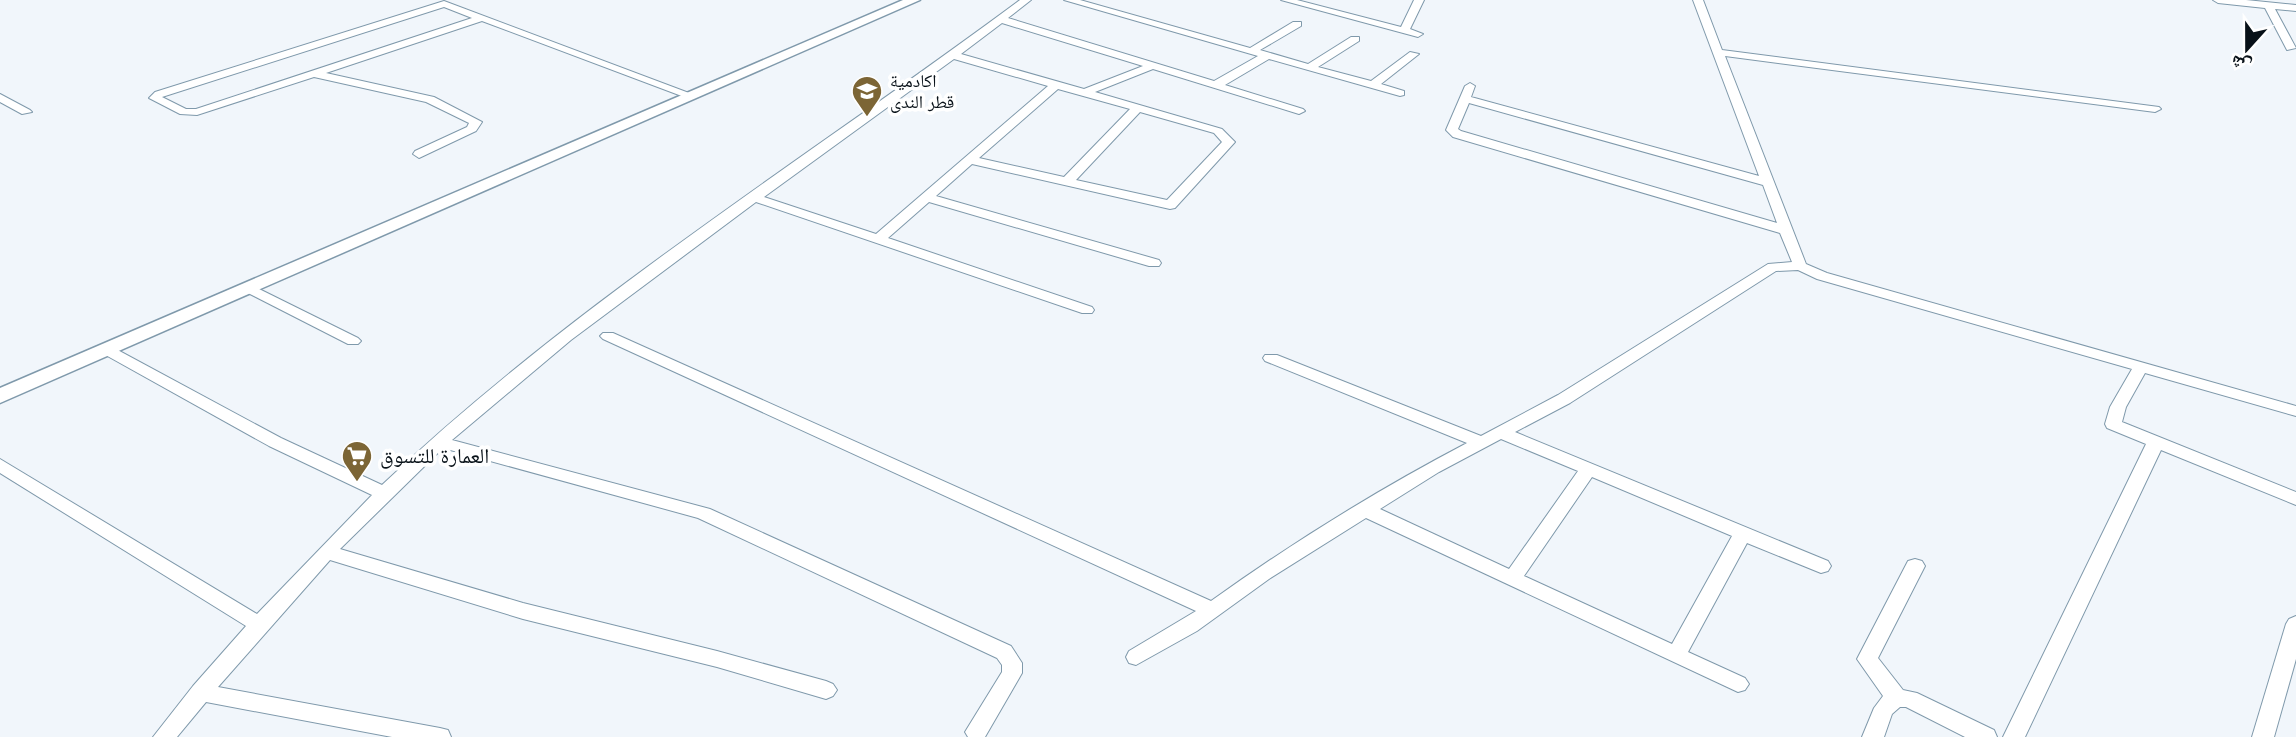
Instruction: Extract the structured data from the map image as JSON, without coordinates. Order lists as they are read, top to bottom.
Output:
{
  "places": {
    "school or university": ["اكادمية قطر الندى"],
    "supermarket": ["العمارة للتسوق"]
  },
  "north": "bottom"
}
